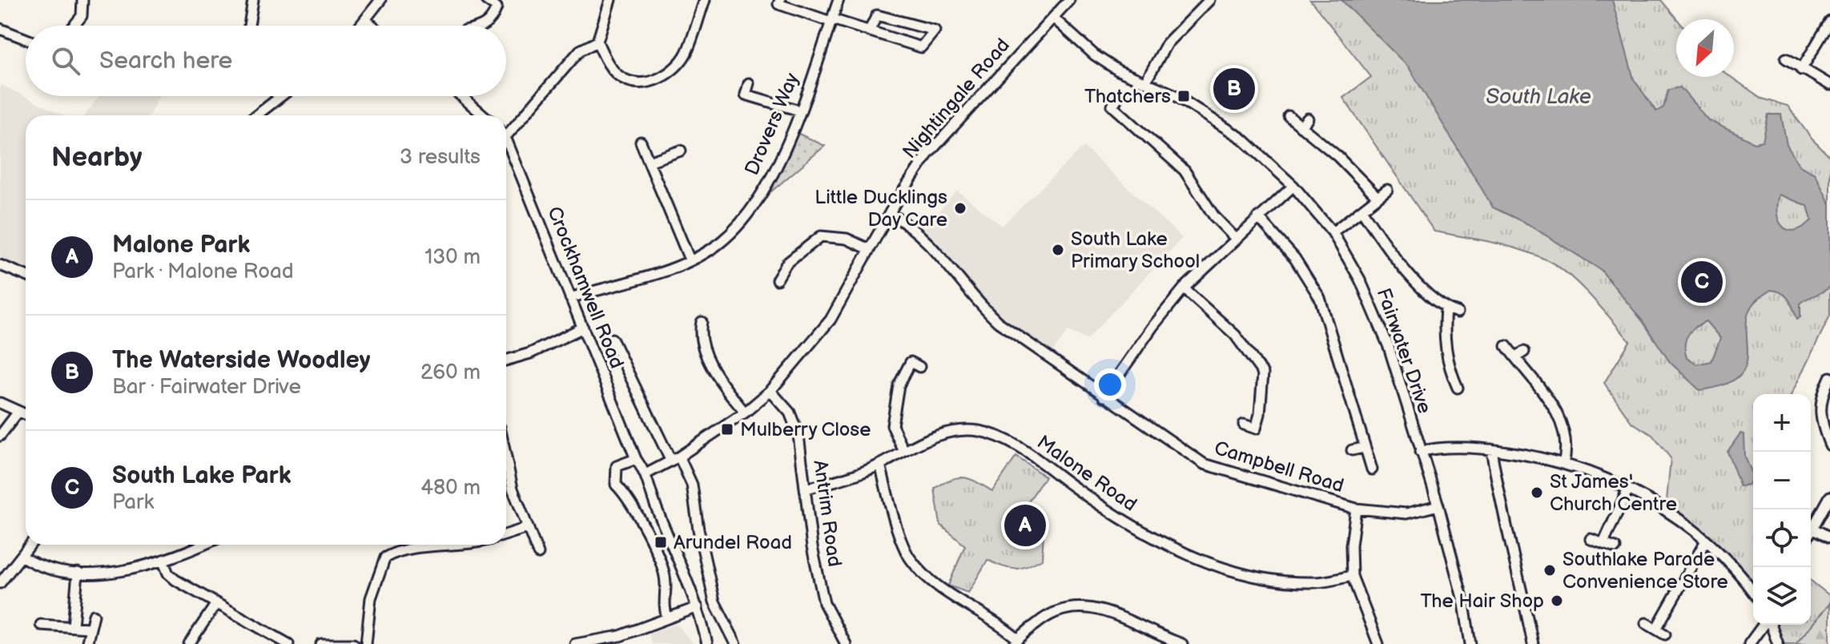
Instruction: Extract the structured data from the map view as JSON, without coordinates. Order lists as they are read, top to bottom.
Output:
{
  "streets": {
    "street": [
      "Nightingale Road",
      "Drovers Way",
      "Crockhamwell Road",
      "Fairwater Drive",
      "Campbell Road",
      "Malone Road",
      "Antrim Road"
    ]
  },
  "crossings": [
    ["Nightingale Road", "Crockhamwell Road"],
    ["Nightingale Road", "Fairwater Drive"],
    ["Nightingale Road", "Campbell Road"],
    ["Nightingale Road", "Antrim Road"],
    ["Drovers Way", "Crockhamwell Road"],
    ["Fairwater Drive", "Campbell Road"],
    ["Malone Road", "Antrim Road"]
  ],
  "water": ["South Lake"],
  "places": {
    "transit": ["Thatchers", "Mulberry Close", "Arundel Road"],
    "other": [
      "Little Ducklings Day Care",
      "South Lake Primary School",
      "St James' Church Centre",
      "Southlake Parade Convenience Store",
      "The Hair Shop"
    ]
  },
  "north": "bottom left",
  "page": {
    "search": "Search here",
    "pins": ["B", "C", "A"],
    "heading": ["Nearby", "3 results"],
    "list": [
      {
        "mark": "A",
        "name": "Malone Park",
        "note": "Park · Malone Road",
        "value": "130 m"
      },
      {
        "mark": "B",
        "name": "The Waterside Woodley",
        "note": "Bar · Fairwater Drive",
        "value": "260 m"
      },
      {
        "mark": "C",
        "name": "South Lake Park",
        "note": "Park",
        "value": "480 m"
      }
    ],
    "map_buttons": ["+", "−"]
  }
}
